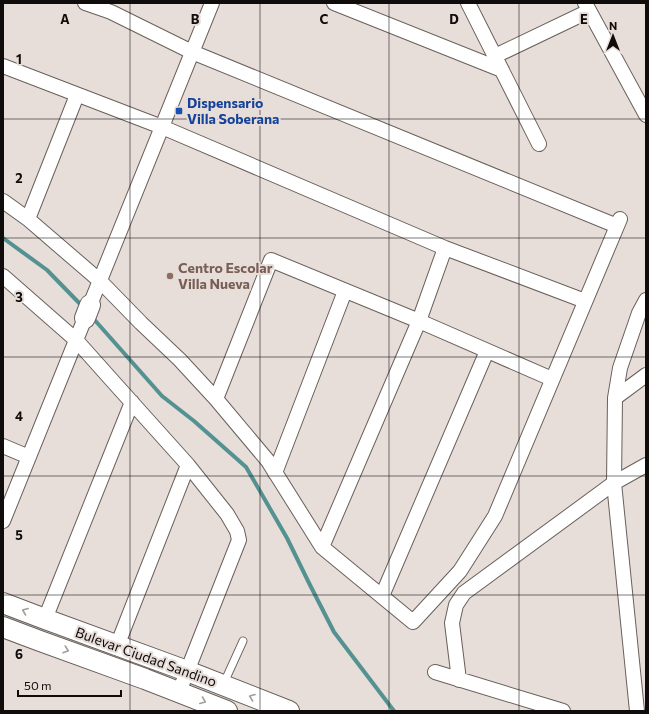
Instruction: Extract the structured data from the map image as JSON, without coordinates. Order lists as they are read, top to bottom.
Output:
{
  "streets": {
    "street": ["Bulevar Ciudad Sandino"]
  },
  "places": {
    "transit": ["Dispensario Villa Soberana"],
    "other": ["Centro Escolar Villa Nueva"]
  },
  "scale_bar": "50 m",
  "north": "top",
  "grid": {
    "columns": [
      "A",
      "B",
      "C",
      "D",
      "E"
    ],
    "rows": [
      "1",
      "2",
      "3",
      "4",
      "5",
      "6"
    ]
  }
}
